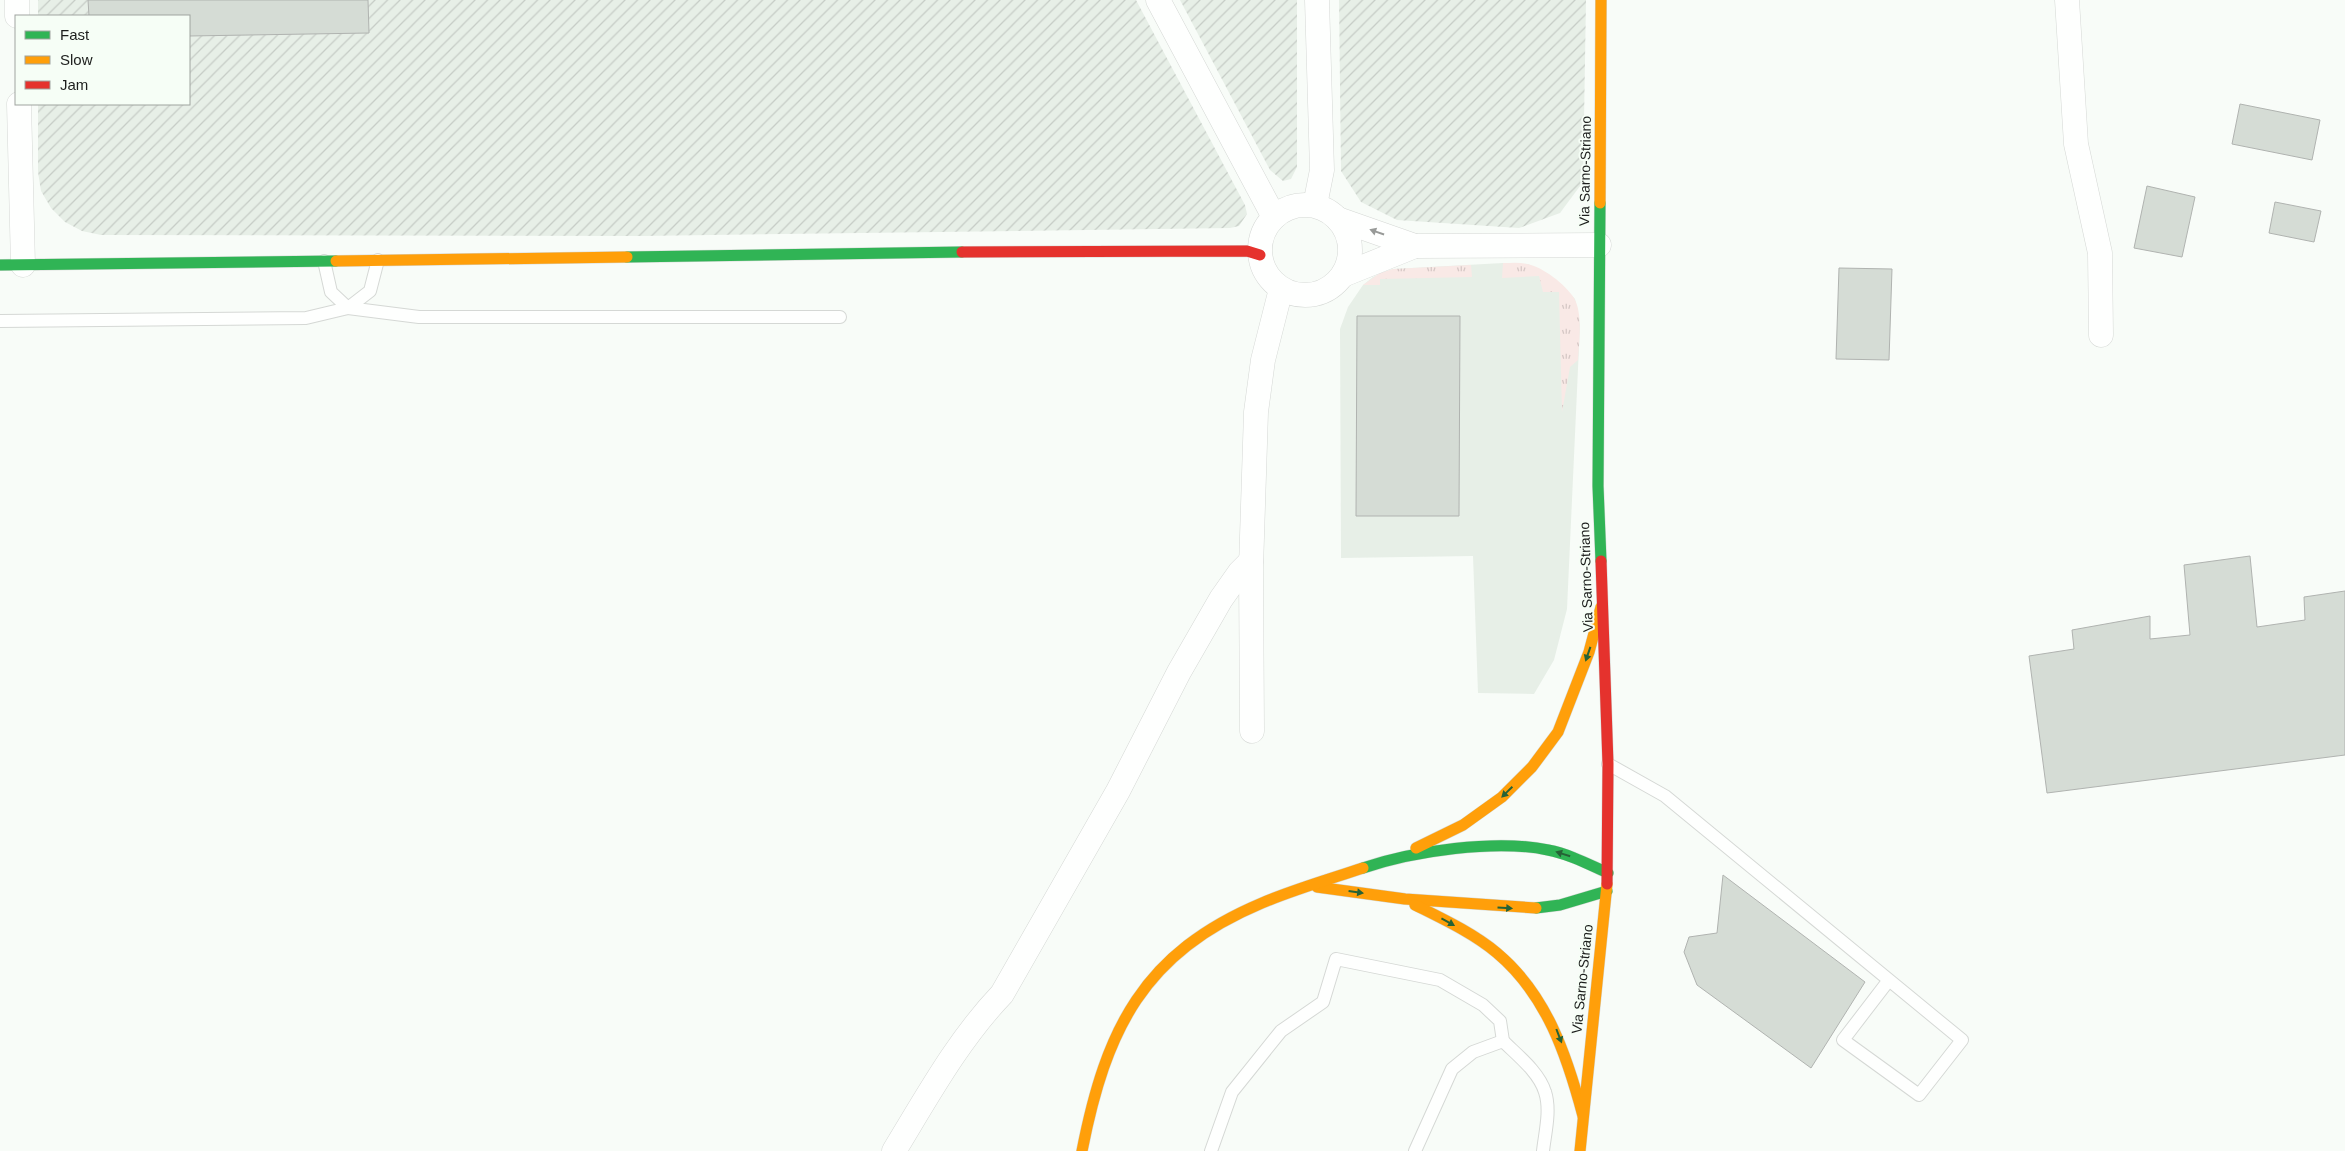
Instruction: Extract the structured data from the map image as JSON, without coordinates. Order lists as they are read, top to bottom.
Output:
{
  "streets": {
    "main road": ["Via Sarno-Striano"]
  },
  "legend": ["Fast", "Slow", "Jam"]
}
